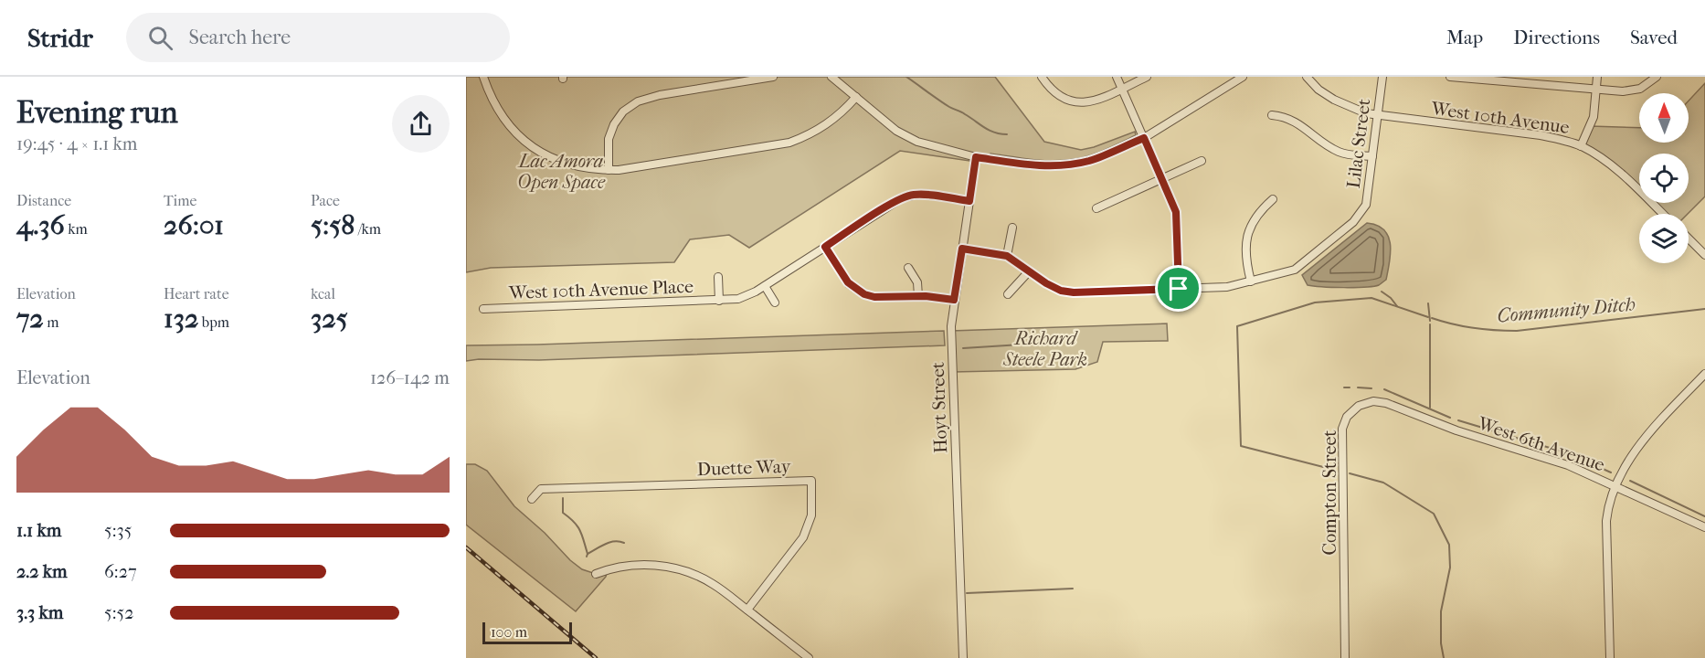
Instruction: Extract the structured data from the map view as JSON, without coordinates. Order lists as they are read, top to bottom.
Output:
{
  "streets": {
    "street": [
      "West 10th Avenue",
      "Lilac Street",
      "West 10th Avenue Place",
      "Hoyt Street",
      "West 6th Avenue",
      "Duette Way",
      "Compton Street"
    ]
  },
  "crossings": [
    ["West 10th Avenue", "Lilac Street"],
    ["Lilac Street", "Hoyt Street"],
    ["West 10th Avenue Place", "Hoyt Street"],
    ["West 6th Avenue", "Compton Street"]
  ],
  "water": ["Community Ditch"],
  "parks": ["Lac Amora Open Space", "Richard Steele Park"],
  "scale_bar": "100 m",
  "north": "top",
  "page": {
    "header": "Stridr",
    "search": "Search here",
    "nav": ["Map", "Directions", "Saved"],
    "heading": ["Evening run", "19:45 · 4 × 1.1 km"],
    "stats": [
      ["Distance", "4.36 km"],
      ["Time", "26:01"],
      ["Pace", "5:58 /km"],
      ["Elevation", "72 m"],
      ["Heart rate", "132 bpm"],
      ["kcal", "325"]
    ],
    "chart": ["Elevation", "126–142 m"],
    "list": [
      {
        "name": "1.1 km",
        "note": "5:35"
      },
      {
        "name": "2.2 km",
        "note": "6:27"
      },
      {
        "name": "3.3 km",
        "note": "5:52"
      }
    ],
    "scale": "100 m"
  }
}
